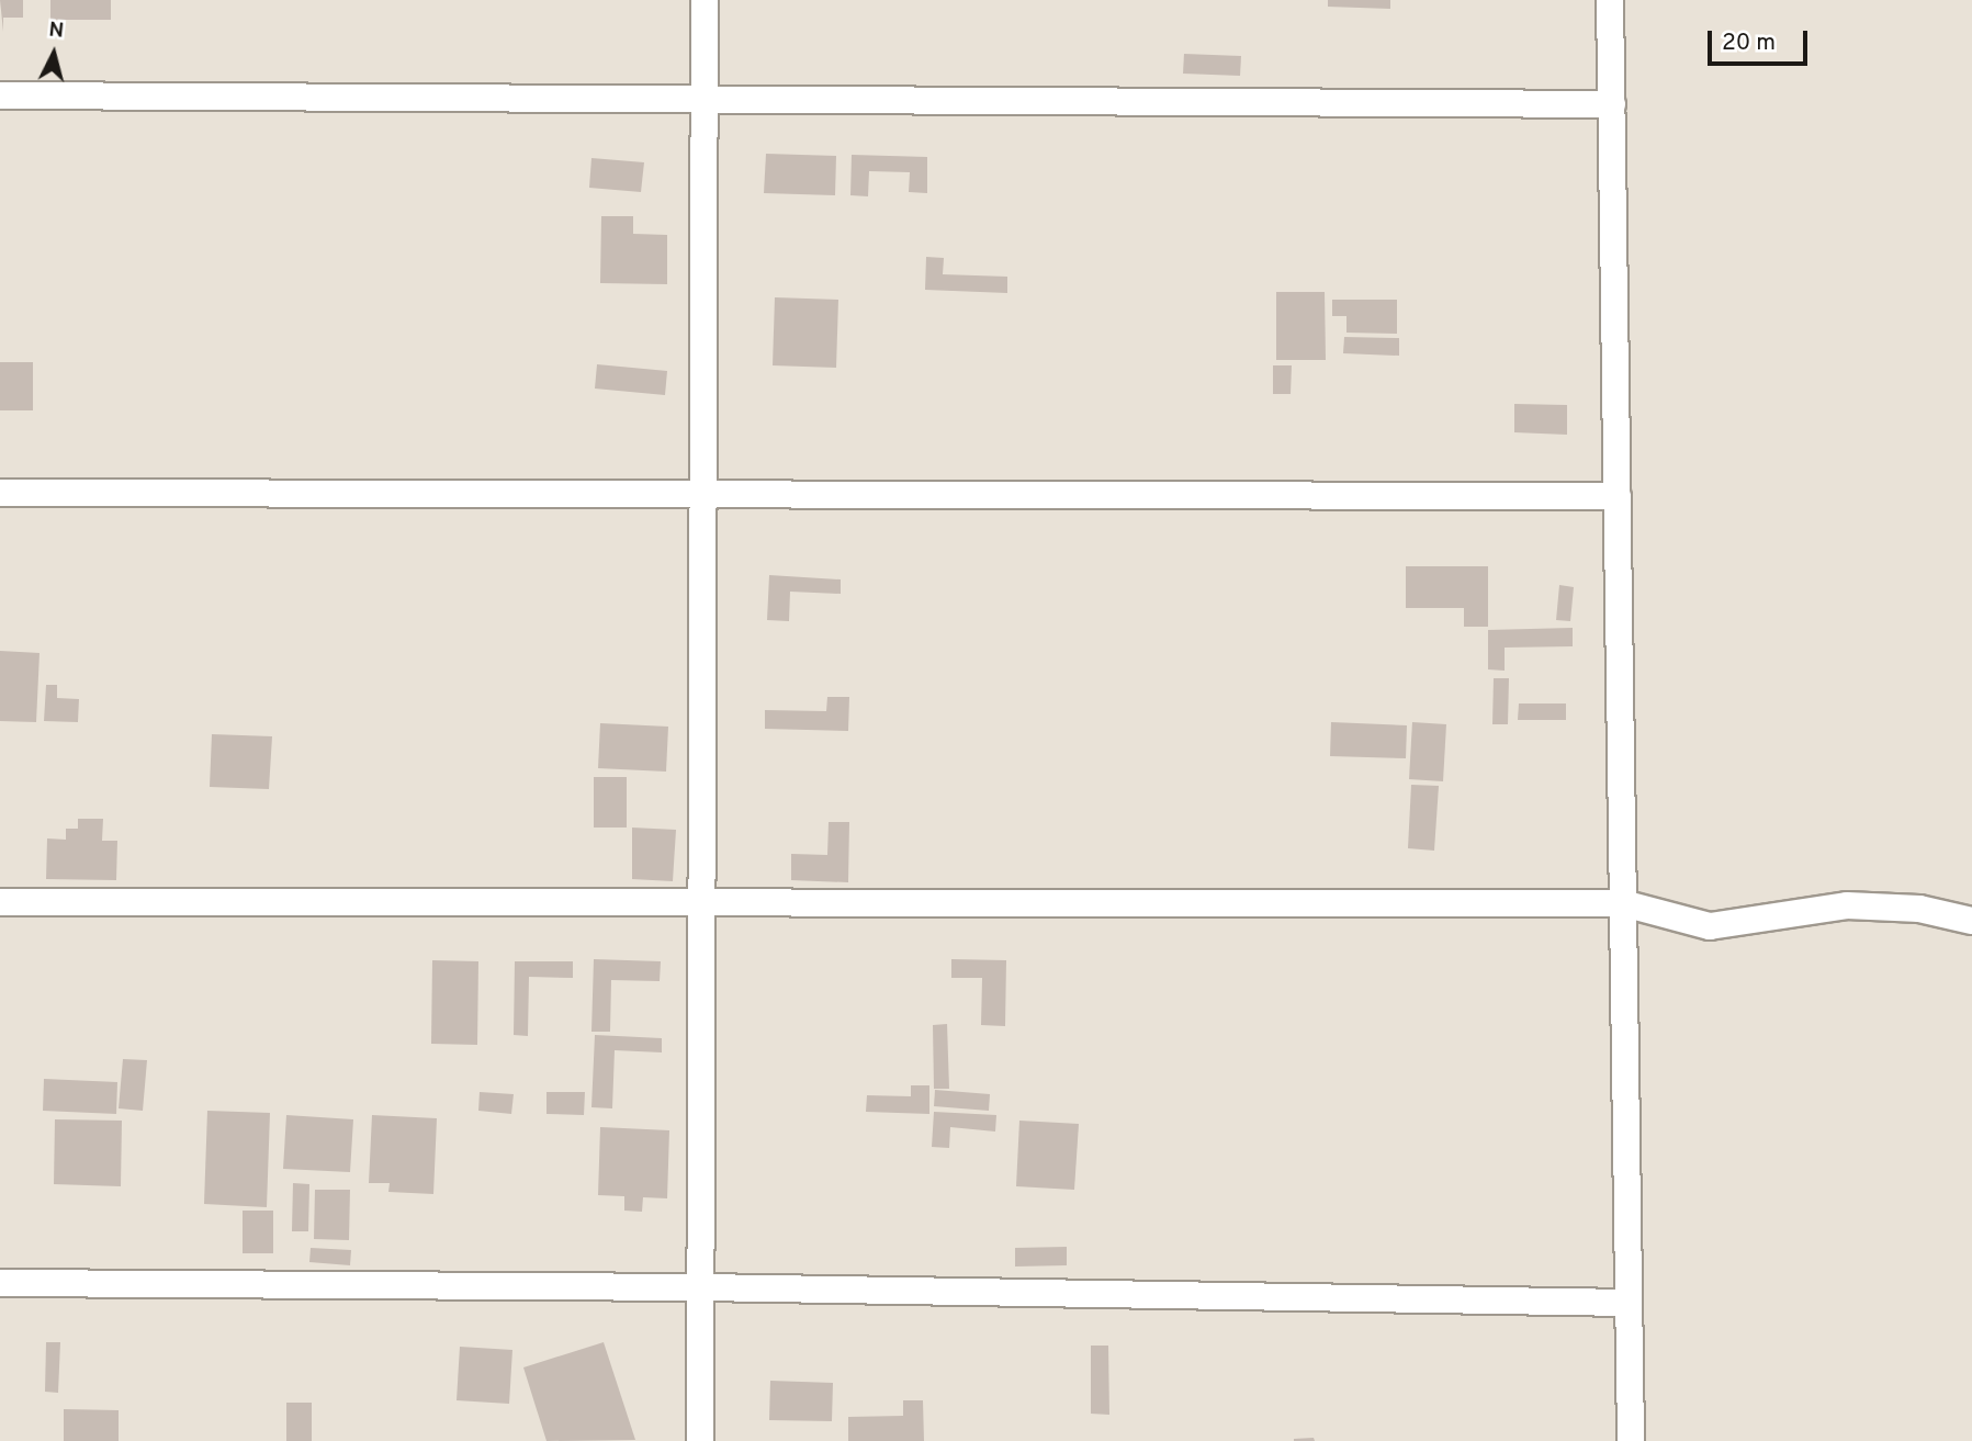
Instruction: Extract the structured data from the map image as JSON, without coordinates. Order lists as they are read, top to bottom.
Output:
{
  "scale_bar": "20 m",
  "north": "top"
}
